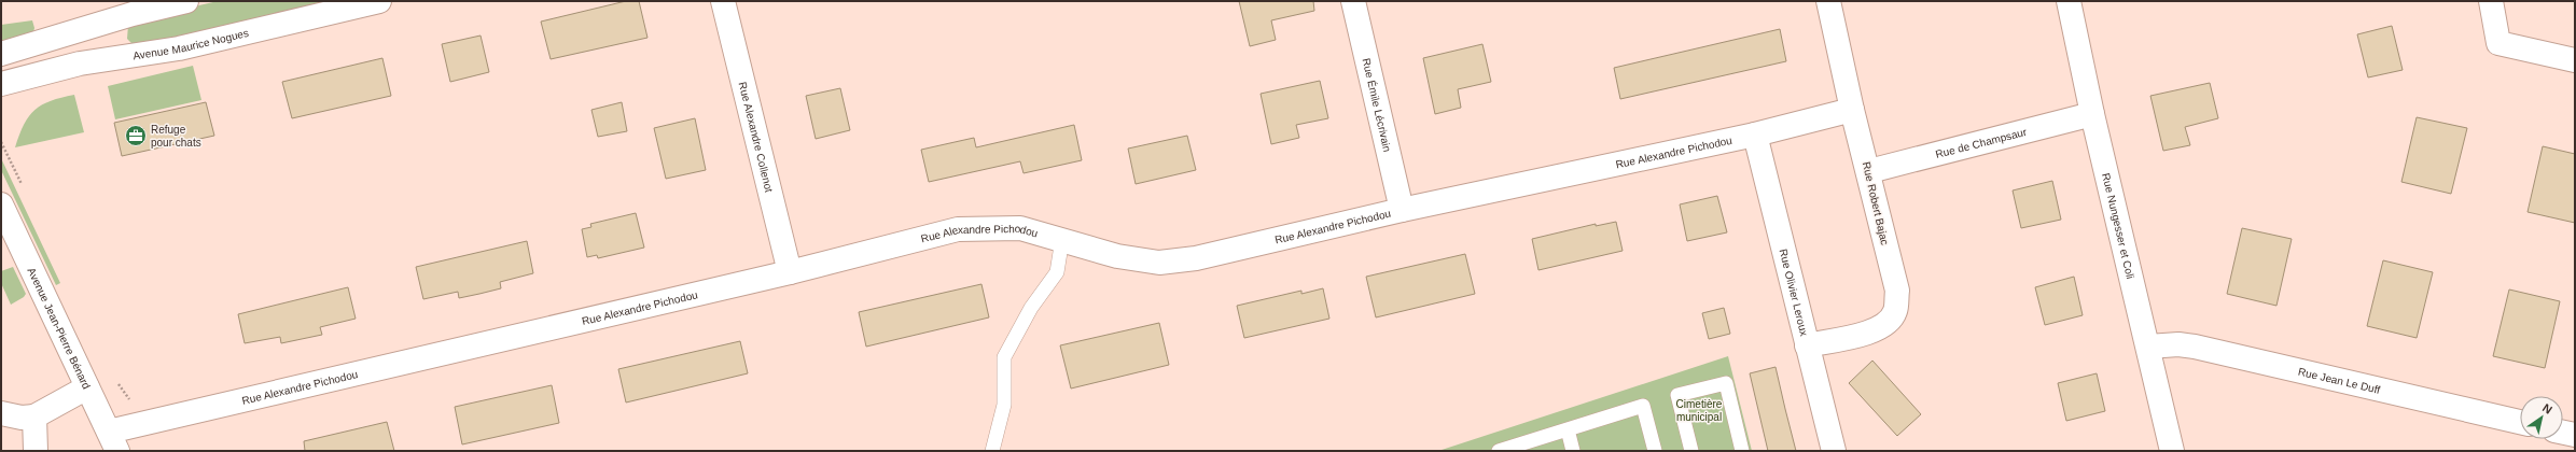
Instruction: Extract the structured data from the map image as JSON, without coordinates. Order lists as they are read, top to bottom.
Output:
{
  "streets": {
    "street": [
      "Avenue Maurice Nogues",
      "Rue Émile Lécrivain",
      "Rue Alexandre Collenot",
      "Rue de Champsaur",
      "Rue Alexandre Pichodou",
      "Rue Robert Bajac",
      "Rue Nungesser et Coli",
      "Rue Olivier Leroux",
      "Avenue Jean-Pierre Bénard",
      "Rue Jean Le Duff"
    ]
  },
  "crossings": [
    ["Rue Émile Lécrivain", "Rue Alexandre Pichodou"],
    ["Rue Alexandre Collenot", "Rue Alexandre Pichodou"],
    ["Rue de Champsaur", "Rue Robert Bajac"],
    ["Rue de Champsaur", "Rue Nungesser et Coli"],
    ["Rue Alexandre Pichodou", "Rue Robert Bajac"],
    ["Rue Alexandre Pichodou", "Rue Olivier Leroux"],
    ["Rue Alexandre Pichodou", "Avenue Jean-Pierre Bénard"],
    ["Rue Robert Bajac", "Rue Olivier Leroux"],
    ["Rue Nungesser et Coli", "Rue Jean Le Duff"]
  ],
  "parks": ["Cimetière municipal"],
  "places": {
    "office": ["Refuge pour chats"]
  },
  "north": "top right"
}
